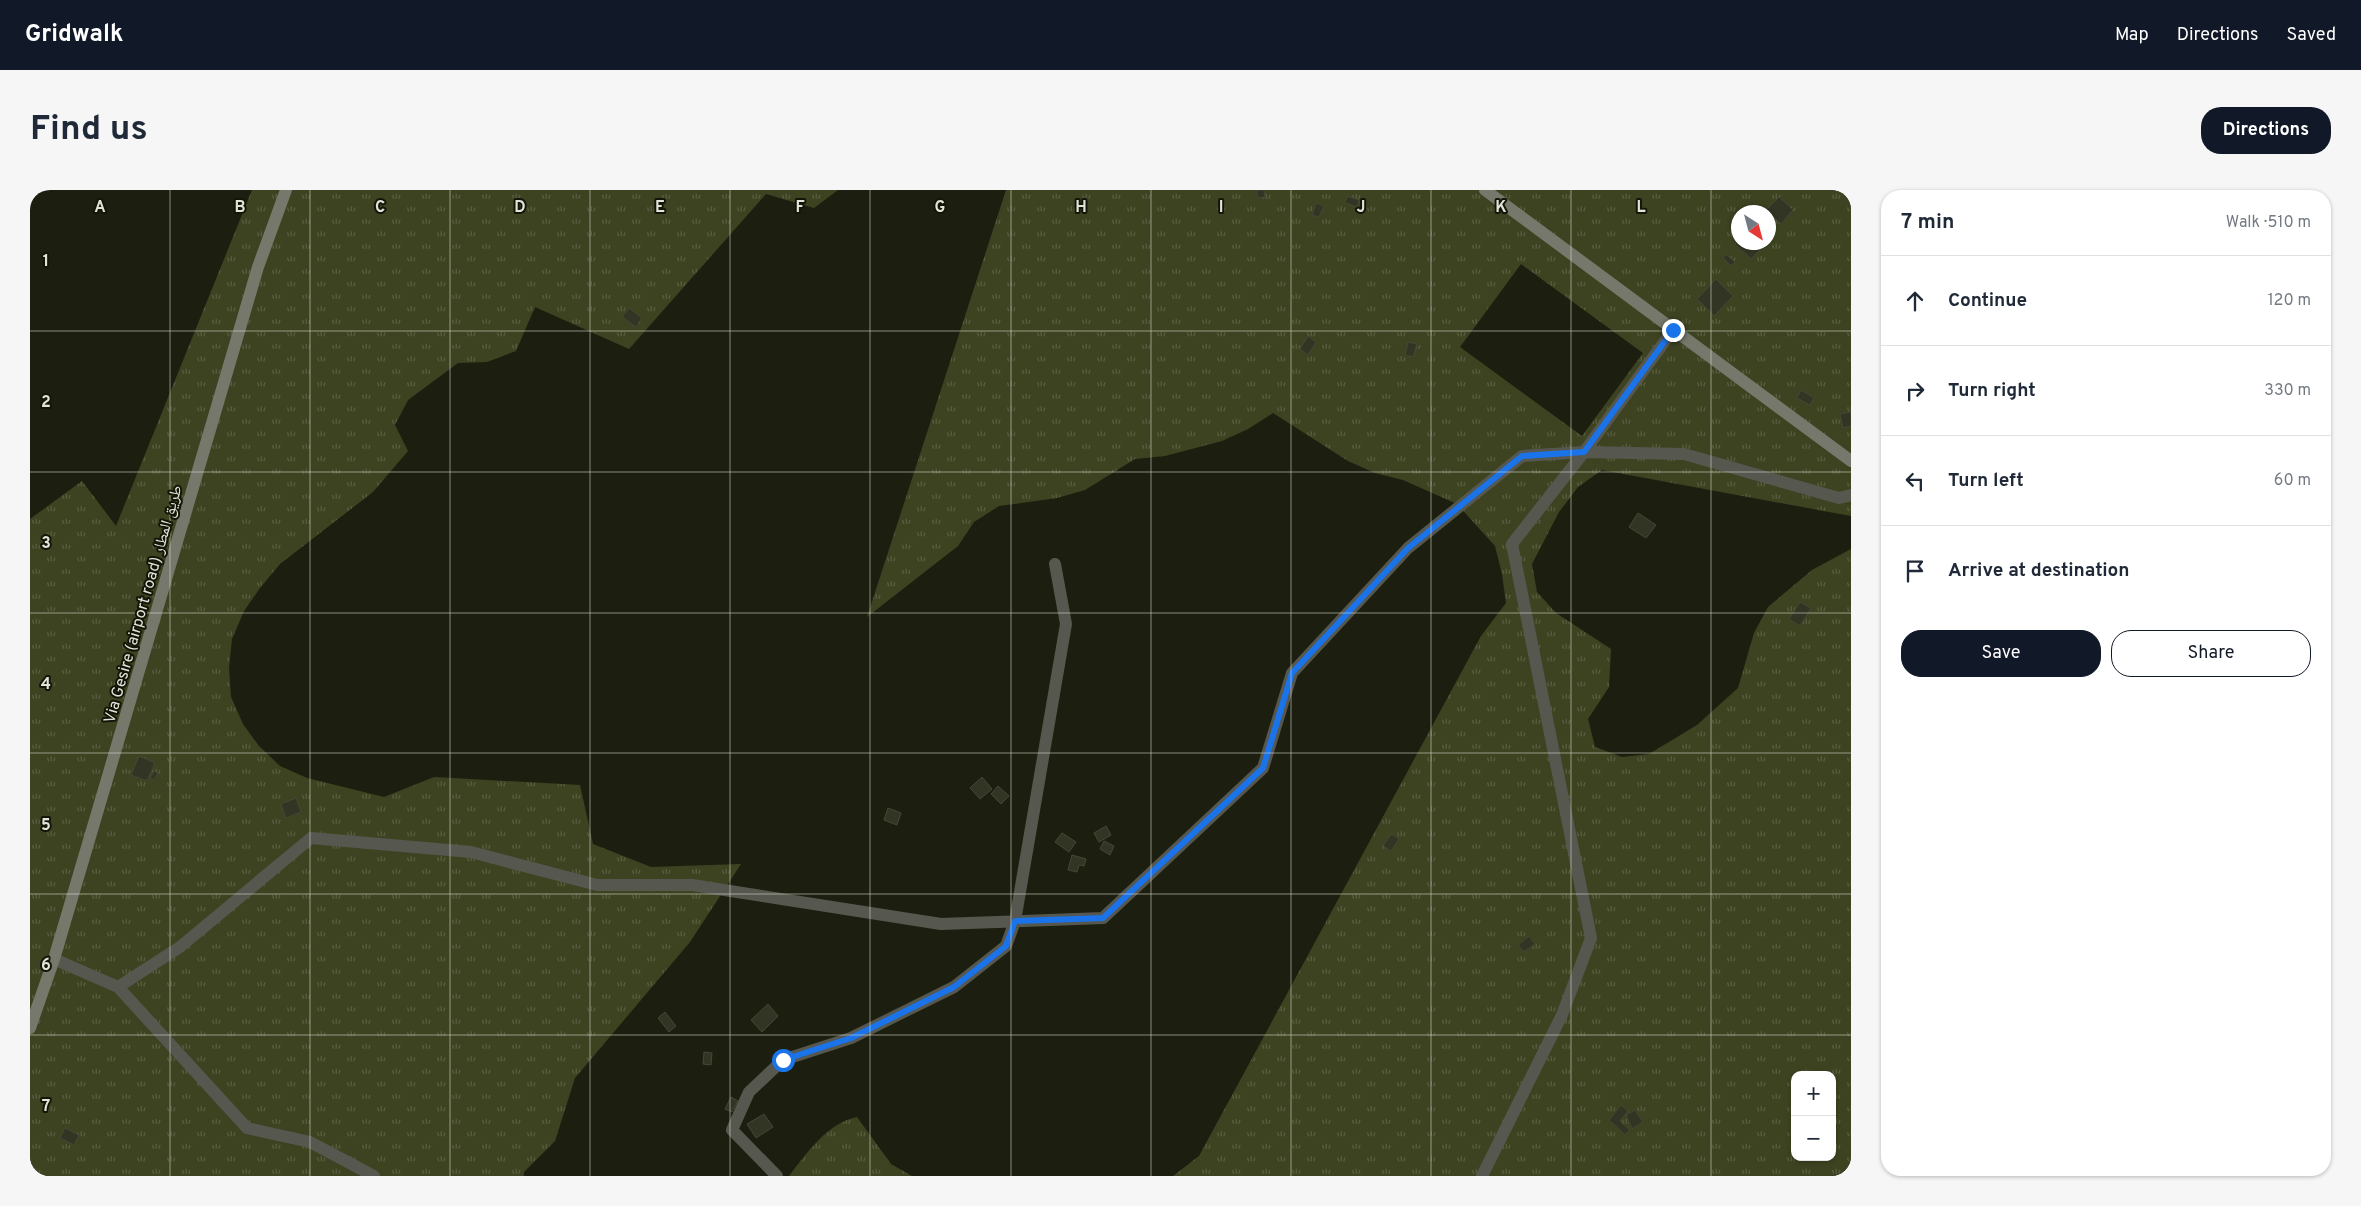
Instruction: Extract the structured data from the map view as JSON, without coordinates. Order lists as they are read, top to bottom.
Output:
{
  "streets": {
    "main road": ["Via Gesire (airport road) طريق المطار"]
  },
  "north": "bottom right",
  "page": {
    "header": "Gridwalk",
    "nav": ["Map", "Directions", "Saved"],
    "buttons": [
      "Directions",
      ["Save", "Share"]
    ],
    "title": "Find us",
    "heading": ["7 min", "Walk · 510 m"],
    "list": [
      ["Continue", "120 m"],
      ["Turn right", "330 m"],
      ["Turn left", "60 m"],
      "Arrive at destination"
    ],
    "map_buttons": ["+", "−"]
  },
  "grid": {
    "columns": [
      "A",
      "B",
      "C",
      "D",
      "E",
      "F",
      "G",
      "H",
      "I",
      "J",
      "K",
      "L"
    ],
    "rows": [
      "1",
      "2",
      "3",
      "4",
      "5",
      "6",
      "7"
    ]
  }
}
